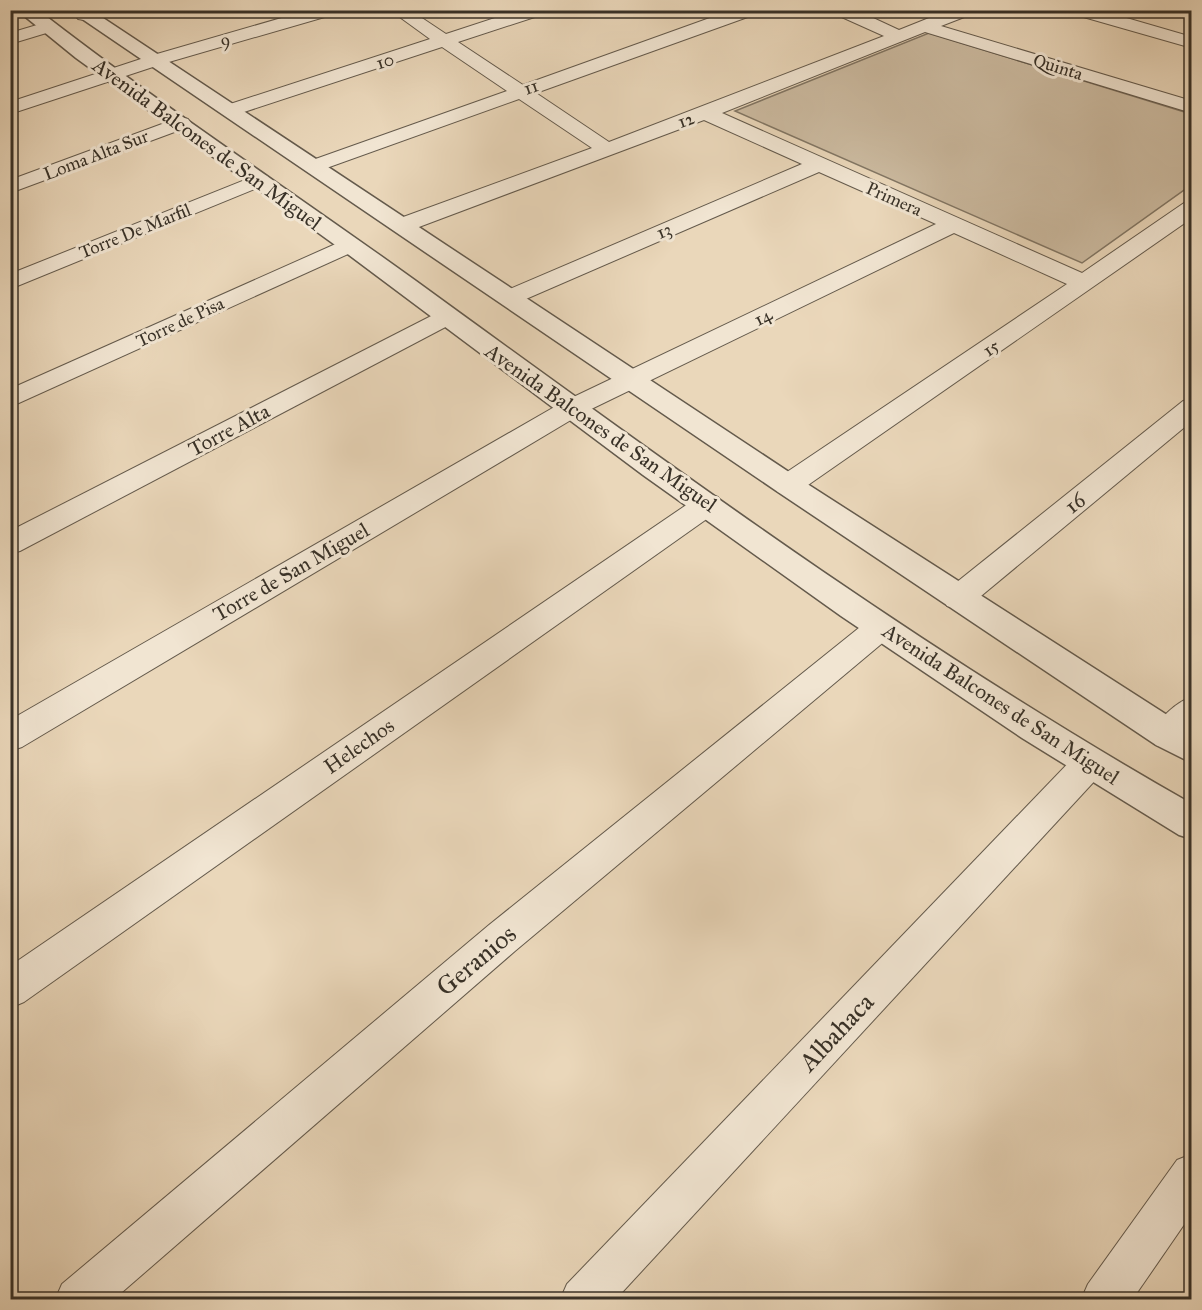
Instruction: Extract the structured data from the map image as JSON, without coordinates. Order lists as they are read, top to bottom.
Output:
{
  "streets": {
    "street": [
      "9",
      "10",
      "Quinta",
      "11",
      "12",
      "Avenida Balcones de San Miguel",
      "Loma Alta Sur",
      "Primera",
      "Torre De Marfil",
      "13",
      "14",
      "Torre de Pisa",
      "15",
      "Torre Alta",
      "16",
      "Torre de San Miguel",
      "Helechos",
      "Geranios",
      "Albahaca"
    ]
  },
  "crossings": [
    ["9", "Avenida Balcones de San Miguel"],
    ["10", "Avenida Balcones de San Miguel"],
    ["Quinta", "12"],
    ["11", "Avenida Balcones de San Miguel"],
    ["12", "Avenida Balcones de San Miguel"],
    ["12", "Primera"],
    ["Avenida Balcones de San Miguel", "Loma Alta Sur"],
    ["Avenida Balcones de San Miguel", "Torre De Marfil"],
    ["Avenida Balcones de San Miguel", "13"],
    ["Avenida Balcones de San Miguel", "14"],
    ["Avenida Balcones de San Miguel", "Torre de Pisa"],
    ["Avenida Balcones de San Miguel", "15"],
    ["Avenida Balcones de San Miguel", "Torre Alta"],
    ["Avenida Balcones de San Miguel", "16"],
    ["Avenida Balcones de San Miguel", "Torre de San Miguel"],
    ["Avenida Balcones de San Miguel", "Helechos"],
    ["Avenida Balcones de San Miguel", "Geranios"],
    ["Avenida Balcones de San Miguel", "Albahaca"],
    ["Primera", "13"],
    ["Primera", "14"],
    ["Primera", "15"],
    ["14", "Torre de San Miguel"]
  ]
}
